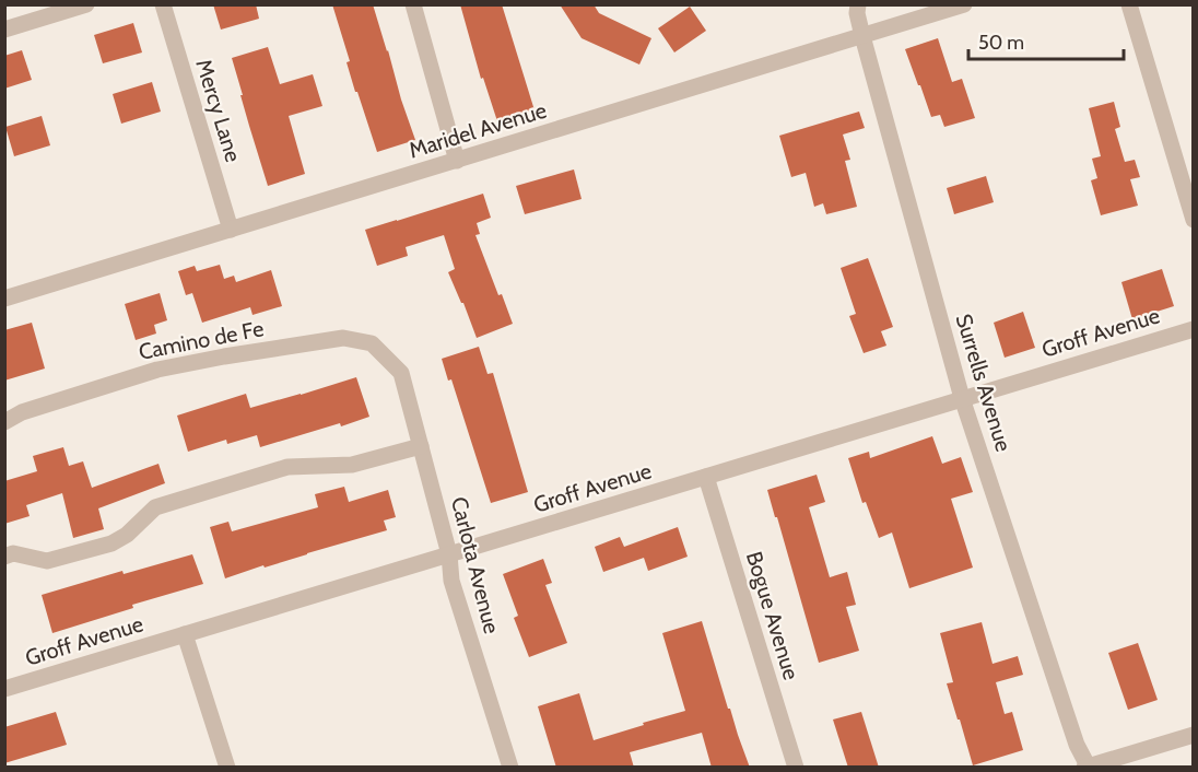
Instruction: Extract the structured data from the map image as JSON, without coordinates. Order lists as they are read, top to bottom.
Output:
{
  "streets": {
    "street": [
      "Mercy Lane",
      "Maridel Avenue",
      "Groff Avenue",
      "Camino de Fe",
      "Surrells Avenue",
      "Carlota Avenue",
      "Bogue Avenue"
    ]
  },
  "crossings": [
    ["Mercy Lane", "Maridel Avenue"],
    ["Maridel Avenue", "Surrells Avenue"],
    ["Groff Avenue", "Surrells Avenue"],
    ["Groff Avenue", "Carlota Avenue"],
    ["Groff Avenue", "Bogue Avenue"],
    ["Camino de Fe", "Carlota Avenue"]
  ],
  "scale_bar": "50 m"
}
